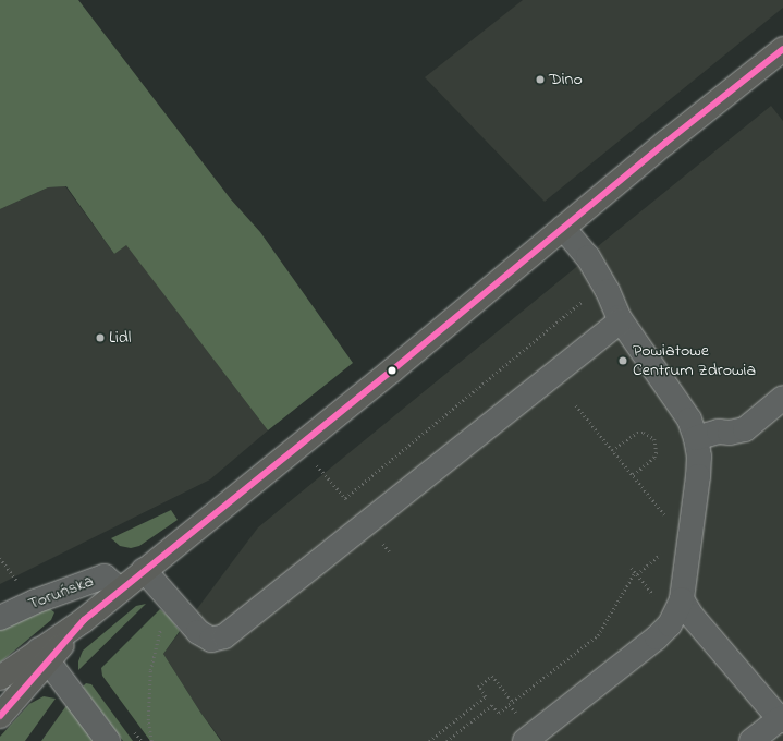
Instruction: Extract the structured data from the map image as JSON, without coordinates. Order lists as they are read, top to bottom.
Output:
{
  "streets": {
    "street": ["Toruńska"]
  },
  "places": ["Dino", "Lidl", "Powiatowe Centrum Zdrowia"]
}
